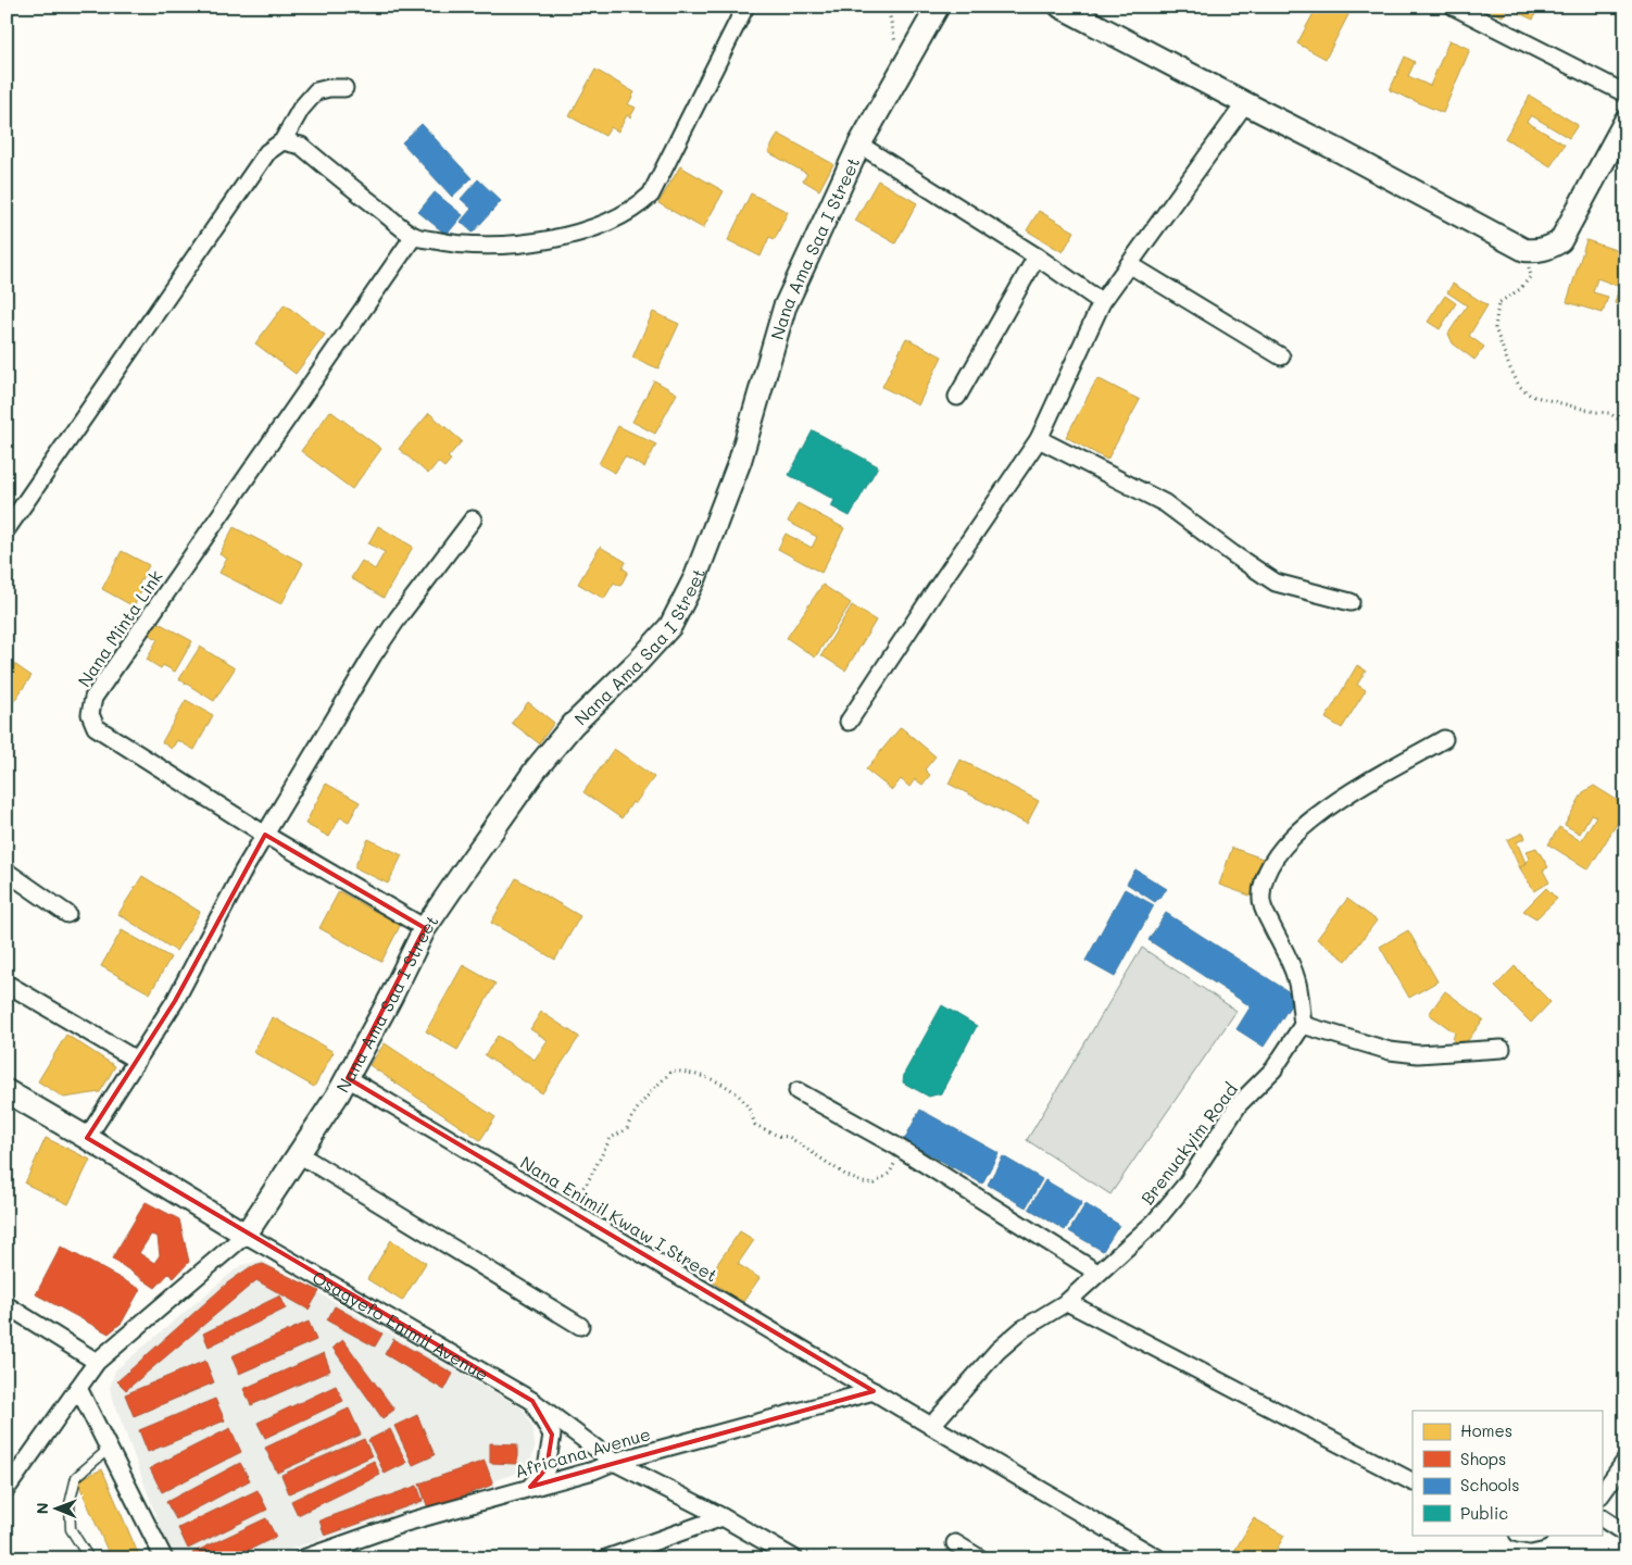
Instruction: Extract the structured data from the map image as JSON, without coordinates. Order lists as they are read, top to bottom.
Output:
{
  "streets": {
    "street": [
      "Nana Ama Saa I Street",
      "Nana Minta Link",
      "Brenuakyim Road",
      "Nana Enimil Kwaw I Street",
      "Osagyefo Enimil Avenue",
      "Africana Avenue"
    ]
  },
  "crossings": [
    ["Nana Ama Saa I Street", "Nana Minta Link"],
    ["Nana Ama Saa I Street", "Nana Enimil Kwaw I Street"],
    ["Nana Ama Saa I Street", "Osagyefo Enimil Avenue"],
    ["Brenuakyim Road", "Nana Enimil Kwaw I Street"],
    ["Nana Enimil Kwaw I Street", "Africana Avenue"],
    ["Osagyefo Enimil Avenue", "Africana Avenue"]
  ],
  "legend": [
    "Homes",
    "Shops",
    "Schools",
    "Public"
  ],
  "north": "left"
}
